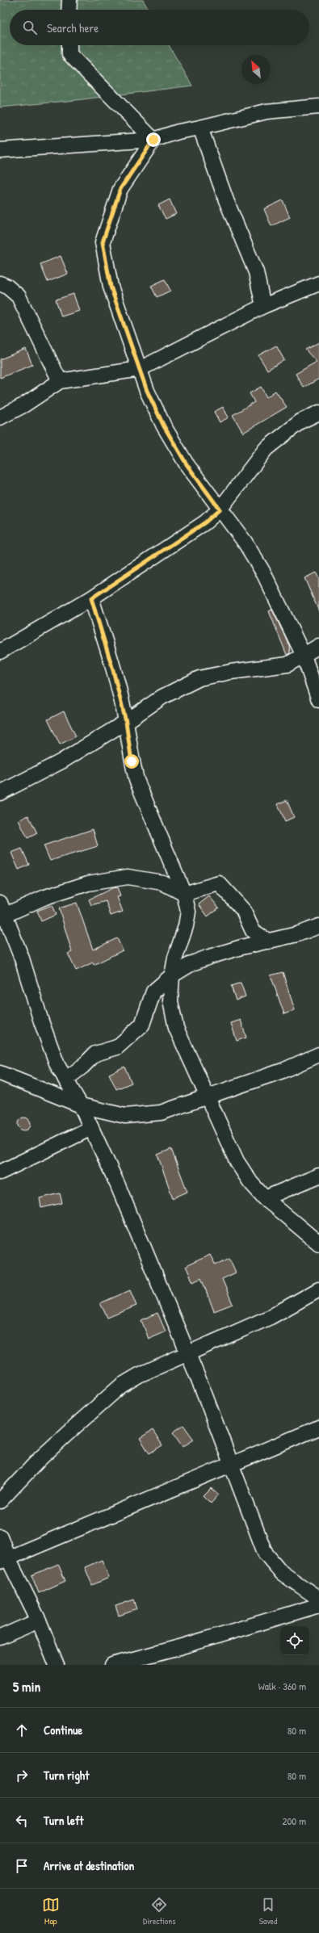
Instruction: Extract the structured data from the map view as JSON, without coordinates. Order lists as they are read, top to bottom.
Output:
{
  "north": "top left",
  "page": {
    "search": "Search here",
    "heading": ["5 min", "Walk · 360 m"],
    "list": [
      ["Continue", "80 m"],
      ["Turn right", "80 m"],
      ["Turn left", "200 m"],
      "Arrive at destination"
    ],
    "nav": ["Map", "Directions", "Saved"]
  }
}
